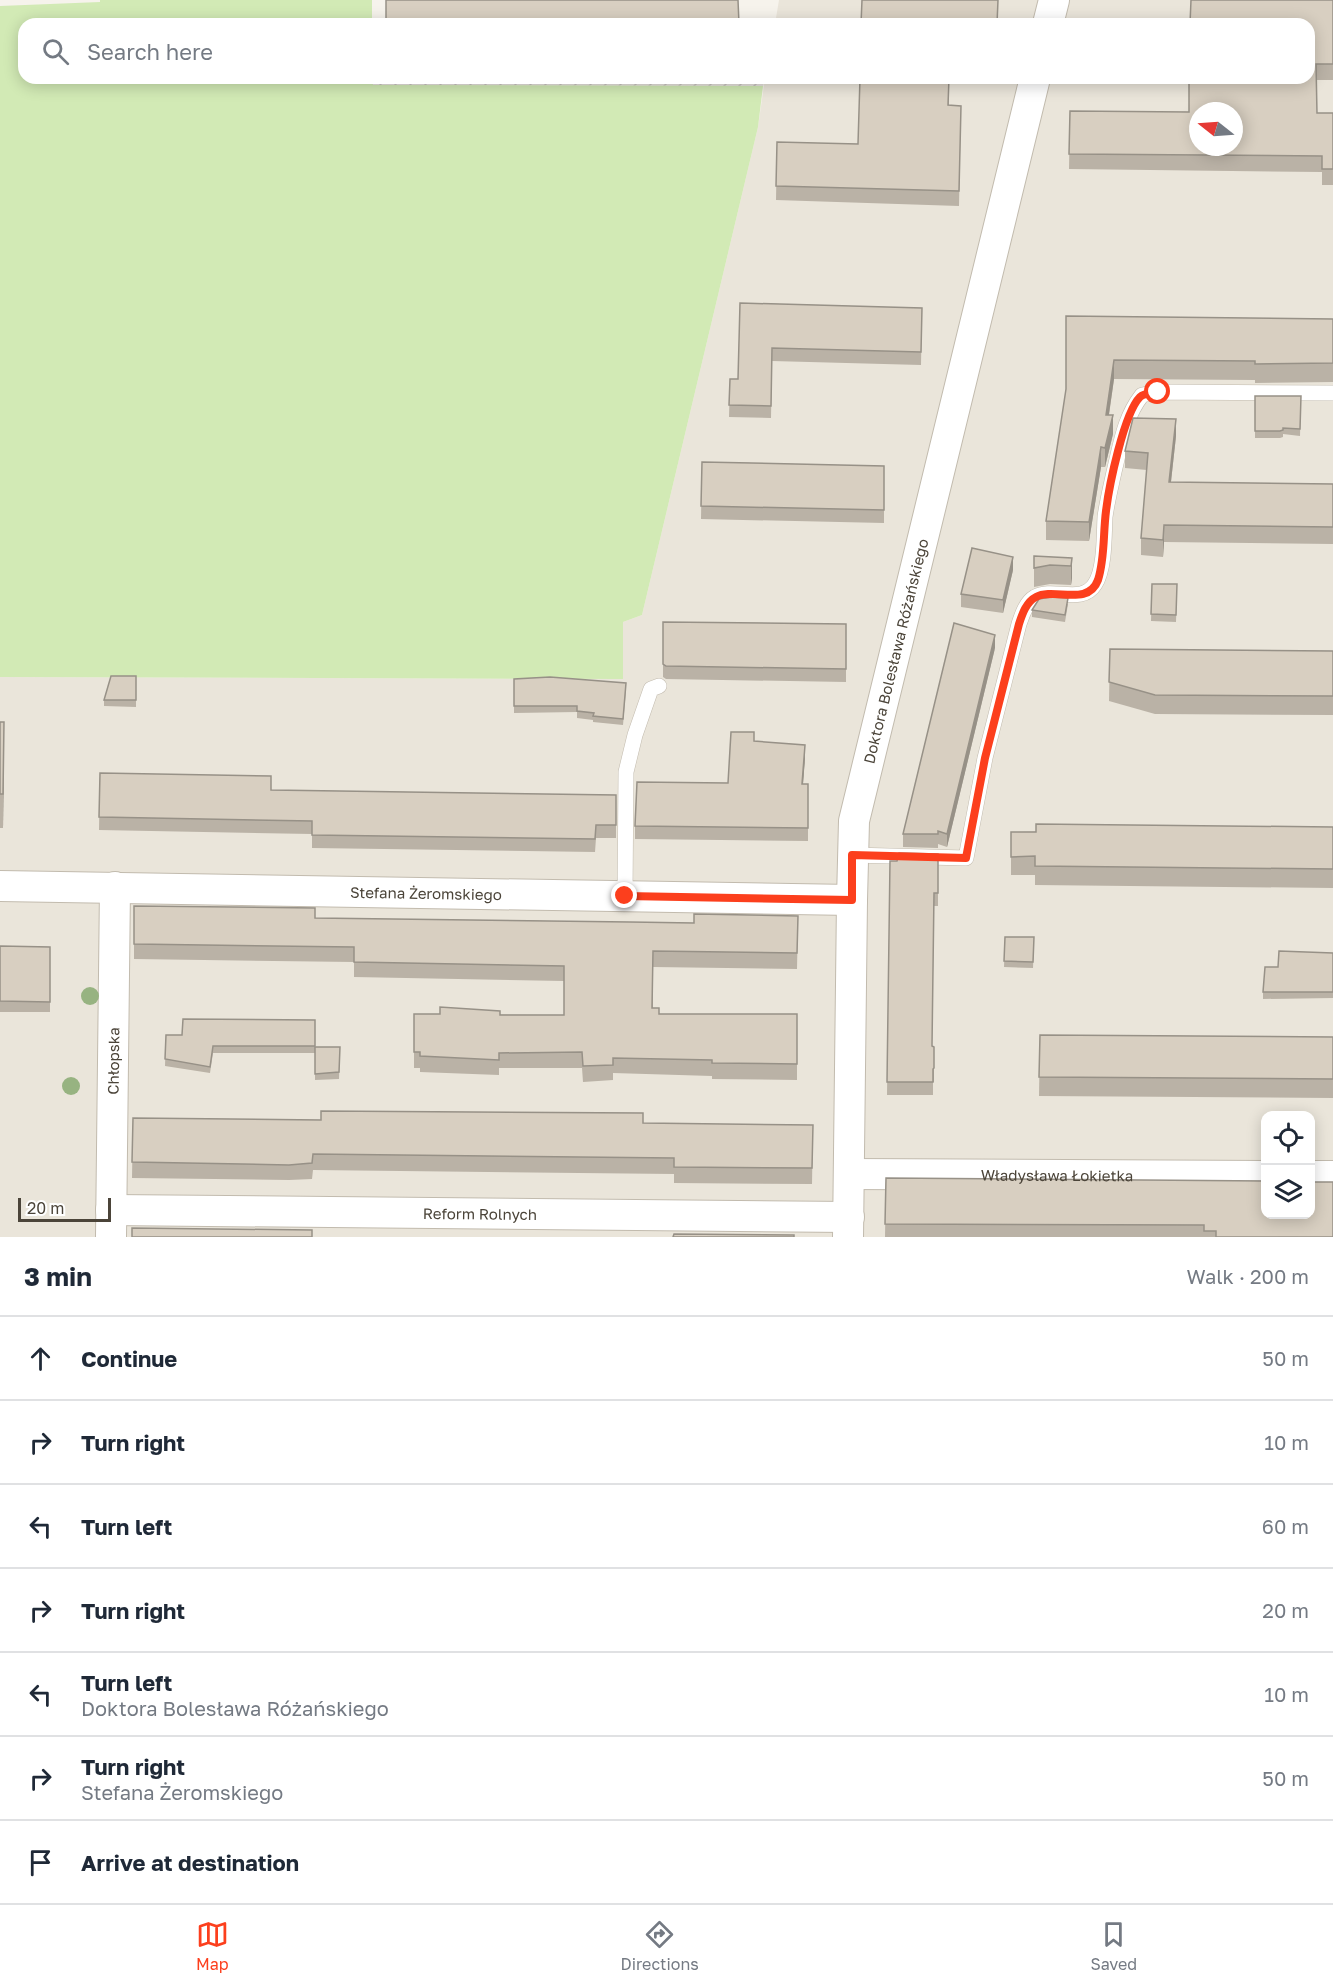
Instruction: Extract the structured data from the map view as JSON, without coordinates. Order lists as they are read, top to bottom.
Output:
{
  "streets": {
    "street": [
      "Doktora Bolesława Różańskiego",
      "Stefana Żeromskiego",
      "Chłopska",
      "Władysława Łokietka",
      "Reform Rolnych"
    ]
  },
  "crossings": [
    ["Doktora Bolesława Różańskiego", "Stefana Żeromskiego"],
    ["Doktora Bolesława Różańskiego", "Władysława Łokietka"],
    ["Doktora Bolesława Różańskiego", "Reform Rolnych"],
    ["Stefana Żeromskiego", "Chłopska"],
    ["Chłopska", "Reform Rolnych"]
  ],
  "scale_bar": "20 m",
  "north": "left",
  "page": {
    "search": "Search here",
    "scale": "20 m",
    "heading": ["3 min", "Walk · 200 m"],
    "list": [
      ["Continue", "50 m"],
      ["Turn right", "10 m"],
      ["Turn left", "60 m"],
      ["Turn right", "20 m"],
      ["Turn left", "Doktora Bolesława Różańskiego", "10 m"],
      ["Turn right", "Stefana Żeromskiego", "50 m"],
      "Arrive at destination"
    ],
    "nav": ["Map", "Directions", "Saved"]
  }
}
